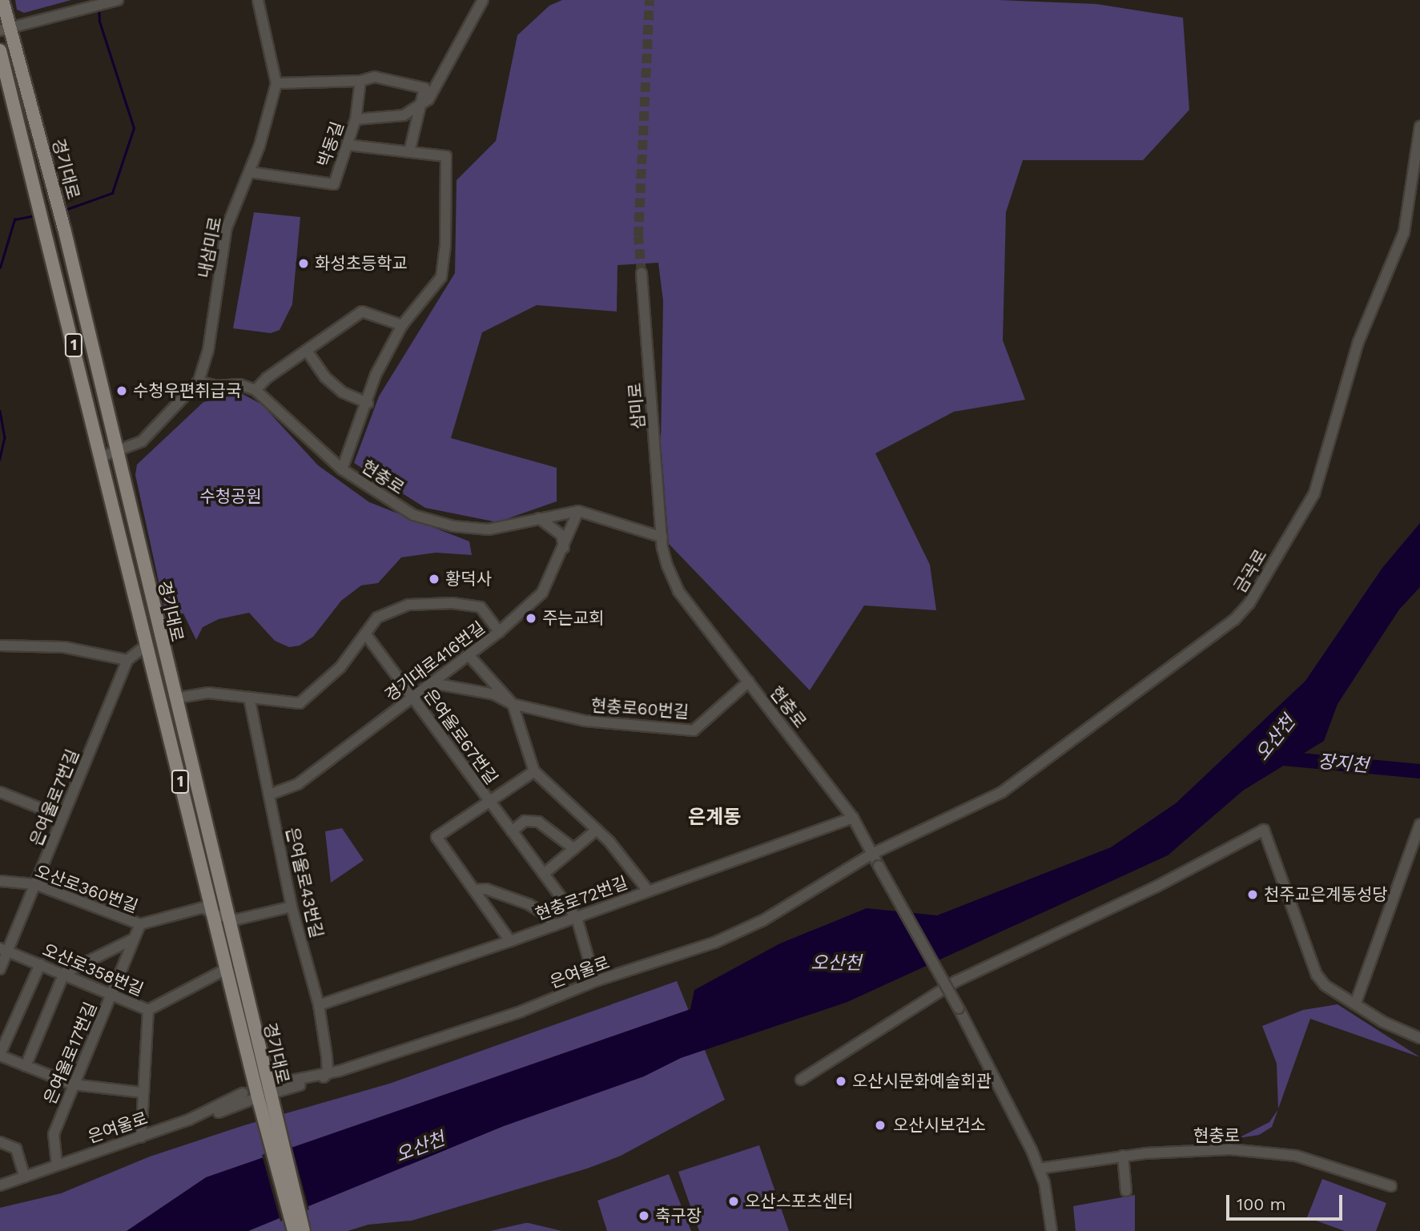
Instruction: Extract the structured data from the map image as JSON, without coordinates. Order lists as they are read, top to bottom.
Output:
{
  "streets": {
    "main road": ["경기대로", "1"],
    "street": [
      "박동길",
      "내삼미로",
      "삼미로",
      "현충로",
      "금곡로",
      "경기대로416번길",
      "현충로60번길",
      "은여울로67번길",
      "은여울로7번길",
      "은여울로43번길",
      "오산로360번길",
      "현충로72번길",
      "오산로358번길",
      "은여울로",
      "은여울로17번길"
    ]
  },
  "crossings": [
    ["박동길", "내삼미로"],
    ["경기대로", "내삼미로"],
    ["경기대로", "경기대로416번길"],
    ["경기대로", "은여울로7번길"],
    ["경기대로", "오산로360번길"],
    ["삼미로", "현충로"],
    ["현충로", "금곡로"],
    ["현충로", "현충로60번길"],
    ["현충로", "현충로72번길"],
    ["현충로", "은여울로"],
    ["금곡로", "은여울로"],
    ["경기대로416번길", "현충로60번길"],
    ["경기대로416번길", "은여울로67번길"],
    ["경기대로416번길", "은여울로43번길"],
    ["은여울로67번길", "현충로72번길"],
    ["은여울로67번길", "은여울로"],
    ["은여울로7번길", "오산로360번길"],
    ["은여울로7번길", "오산로358번길"],
    ["은여울로43번길", "오산로360번길"],
    ["은여울로43번길", "현충로72번길"],
    ["은여울로43번길", "은여울로"],
    ["오산로360번길", "은여울로17번길"],
    ["오산로358번길", "은여울로"],
    ["오산로358번길", "은여울로17번길"],
    ["은여울로", "은여울로17번길"]
  ],
  "districts": ["은계동"],
  "water": ["오산천", "장지천"],
  "parks": ["수청공원"],
  "places": [
    "화성초등학교",
    "수청우편취급국",
    "황덕사",
    "주는교회",
    "천주교은계동성당",
    "오산시문화예술회관",
    "오산시보건소",
    "오산스포츠센터",
    "축구장"
  ],
  "scale_bar": "100 m"
}
